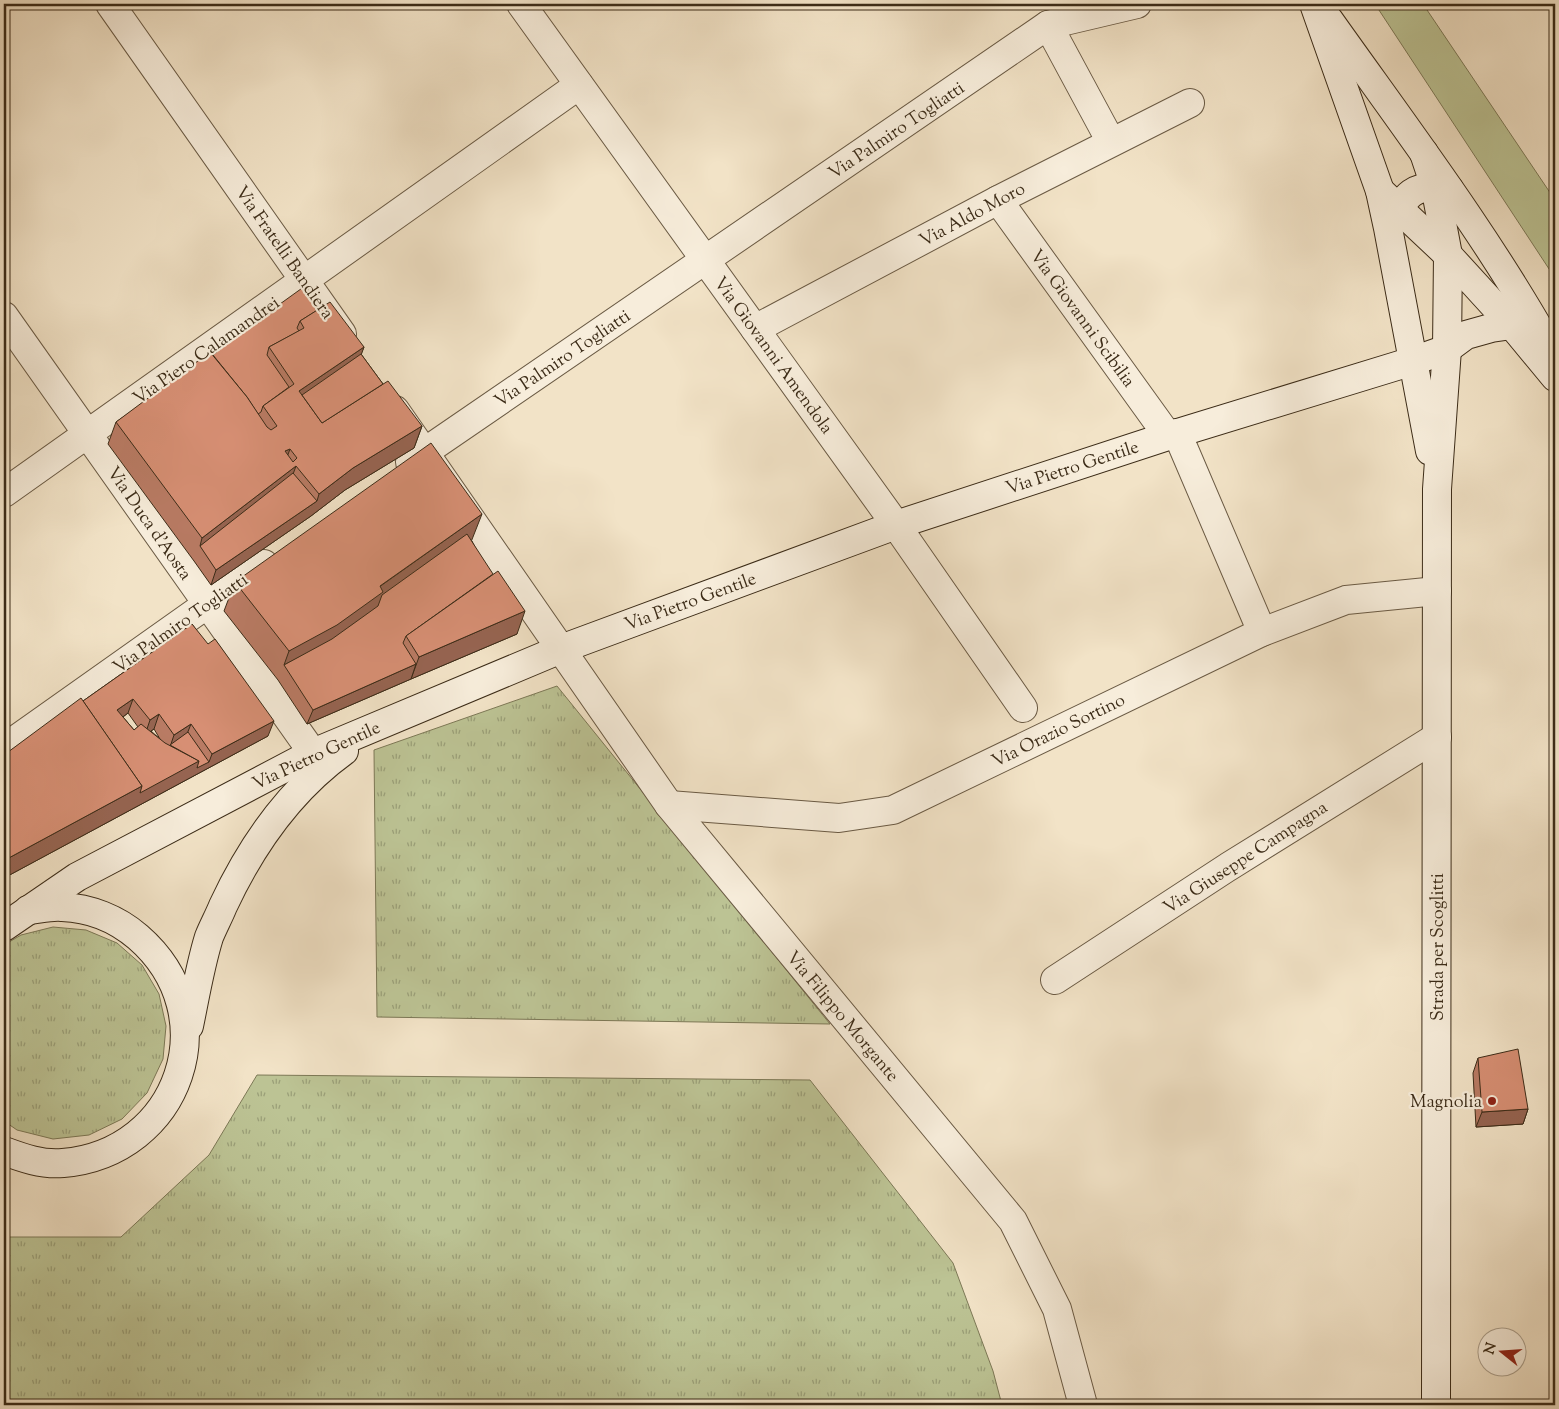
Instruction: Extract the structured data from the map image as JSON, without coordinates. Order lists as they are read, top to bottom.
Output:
{
  "streets": {
    "street": [
      "Via Palmiro Togliatti",
      "Via Aldo Moro",
      "Via Fratelli Bandiera",
      "Via Giovanni Scibilia",
      "Via Piero Calamandrei",
      "Via Giovanni Amendola",
      "Via Pietro Gentile",
      "Via Duca d'Aosta",
      "Via Orazio Sortino",
      "Via Giuseppe Campagna",
      "Strada per Scoglitti",
      "Via Filippo Morgante"
    ]
  },
  "crossings": [
    ["Via Palmiro Togliatti", "Via Giovanni Amendola"],
    ["Via Palmiro Togliatti", "Via Duca d'Aosta"],
    ["Via Aldo Moro", "Via Giovanni Scibilia"],
    ["Via Aldo Moro", "Via Giovanni Amendola"],
    ["Via Fratelli Bandiera", "Via Piero Calamandrei"],
    ["Via Giovanni Scibilia", "Via Pietro Gentile"],
    ["Via Giovanni Scibilia", "Via Orazio Sortino"],
    ["Via Piero Calamandrei", "Via Giovanni Amendola"],
    ["Via Piero Calamandrei", "Via Duca d'Aosta"],
    ["Via Giovanni Amendola", "Via Pietro Gentile"],
    ["Via Pietro Gentile", "Via Duca d'Aosta"],
    ["Via Pietro Gentile", "Via Filippo Morgante"],
    ["Via Orazio Sortino", "Strada per Scoglitti"],
    ["Via Orazio Sortino", "Via Filippo Morgante"],
    ["Via Giuseppe Campagna", "Strada per Scoglitti"]
  ],
  "places": ["Magnolia"],
  "north": "left"
}
